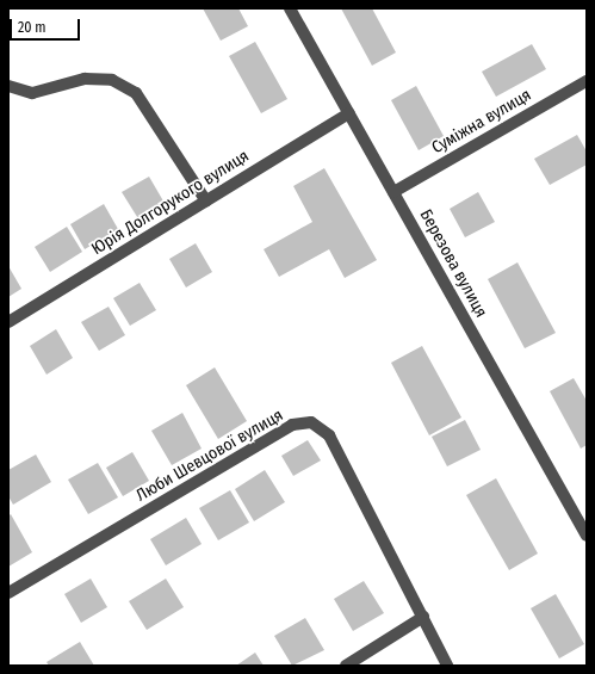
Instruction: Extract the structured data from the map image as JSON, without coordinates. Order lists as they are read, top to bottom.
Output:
{
  "streets": {
    "street": [
      "Суміжна вулиця",
      "Юрія Долгорукого вулиця",
      "Березова вулиця",
      "Люби Шевцової вулиця"
    ]
  },
  "crossings": [
    ["Суміжна вулиця", "Березова вулиця"],
    ["Юрія Долгорукого вулиця", "Березова вулиця"]
  ],
  "scale_bar": "20 m"
}
